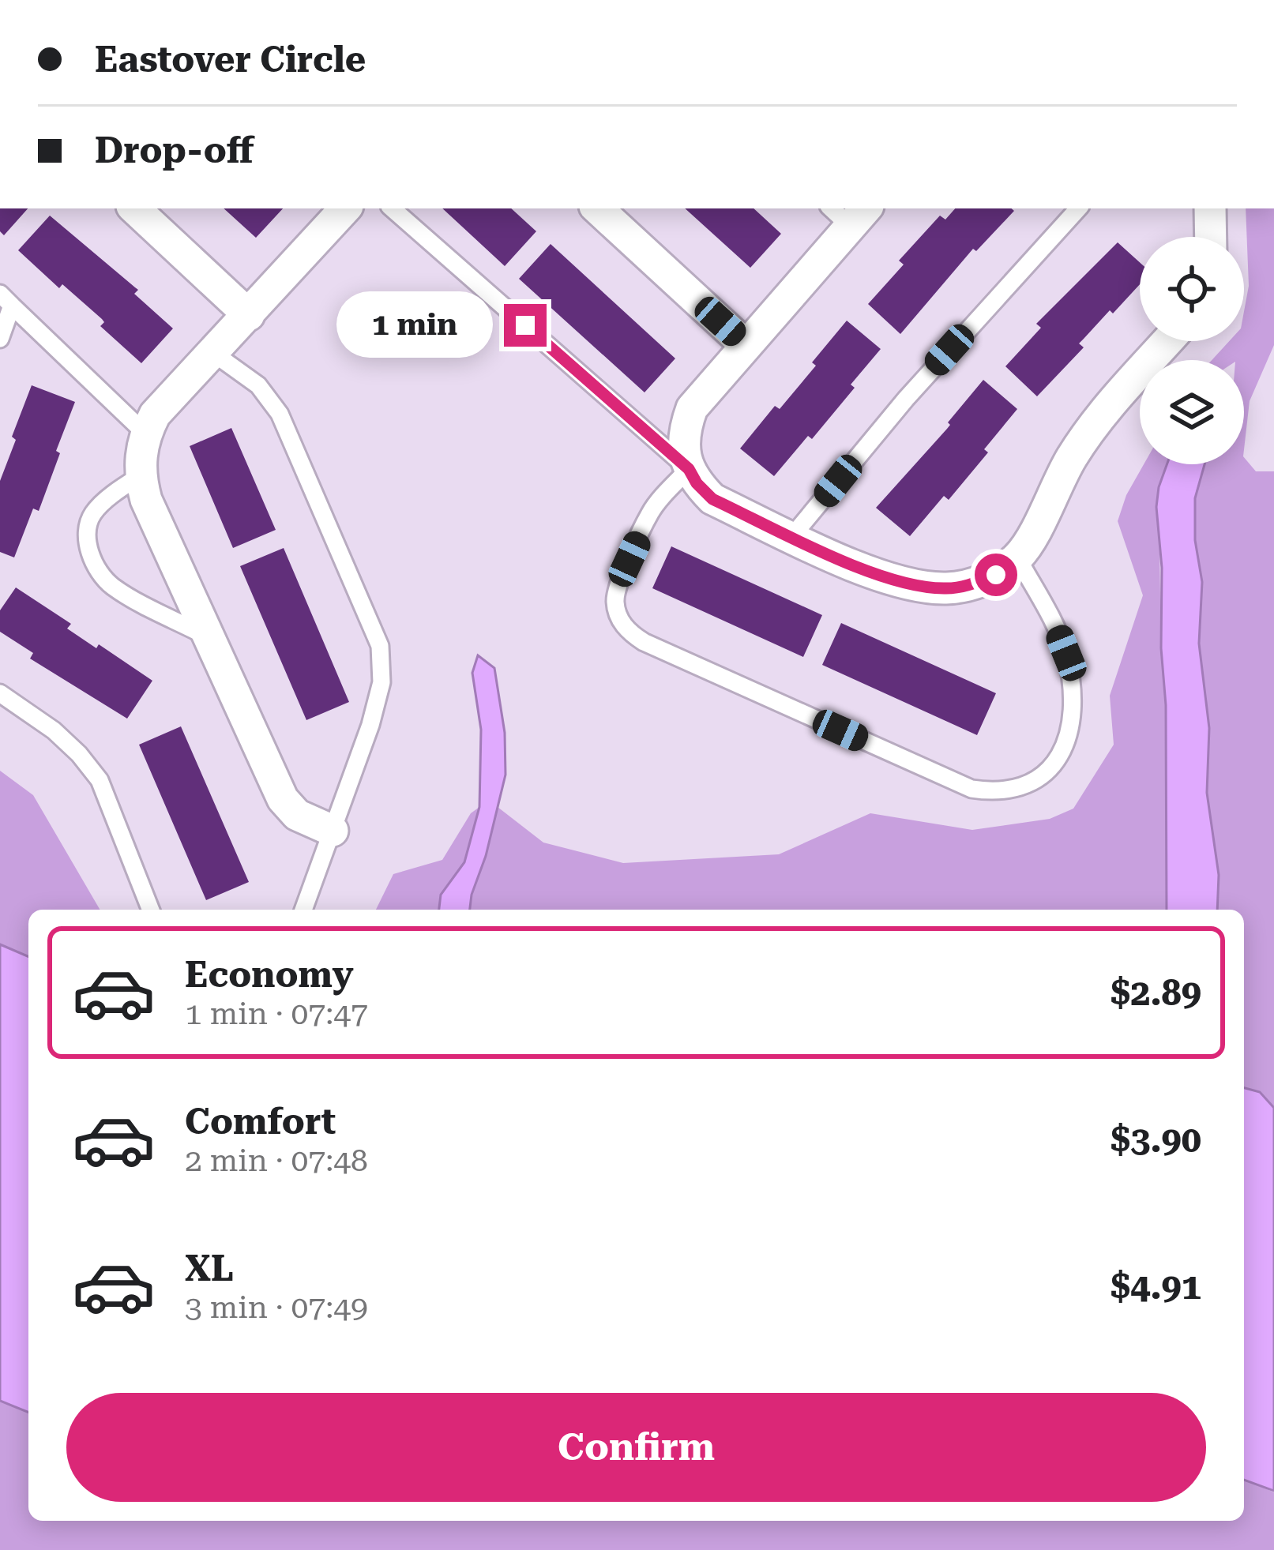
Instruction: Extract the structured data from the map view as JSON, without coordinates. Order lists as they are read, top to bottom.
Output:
{
  "page": {
    "banner": ["Eastover Circle", "Drop-off"],
    "bubble": "1 min",
    "list": [
      {
        "name": "Economy",
        "note": "1 min · 07:47",
        "value": "$2.89"
      },
      {
        "name": "Comfort",
        "note": "2 min · 07:48",
        "value": "$3.90"
      },
      {
        "name": "XL",
        "note": "3 min · 07:49",
        "value": "$4.91"
      }
    ],
    "buttons": "Confirm"
  }
}
